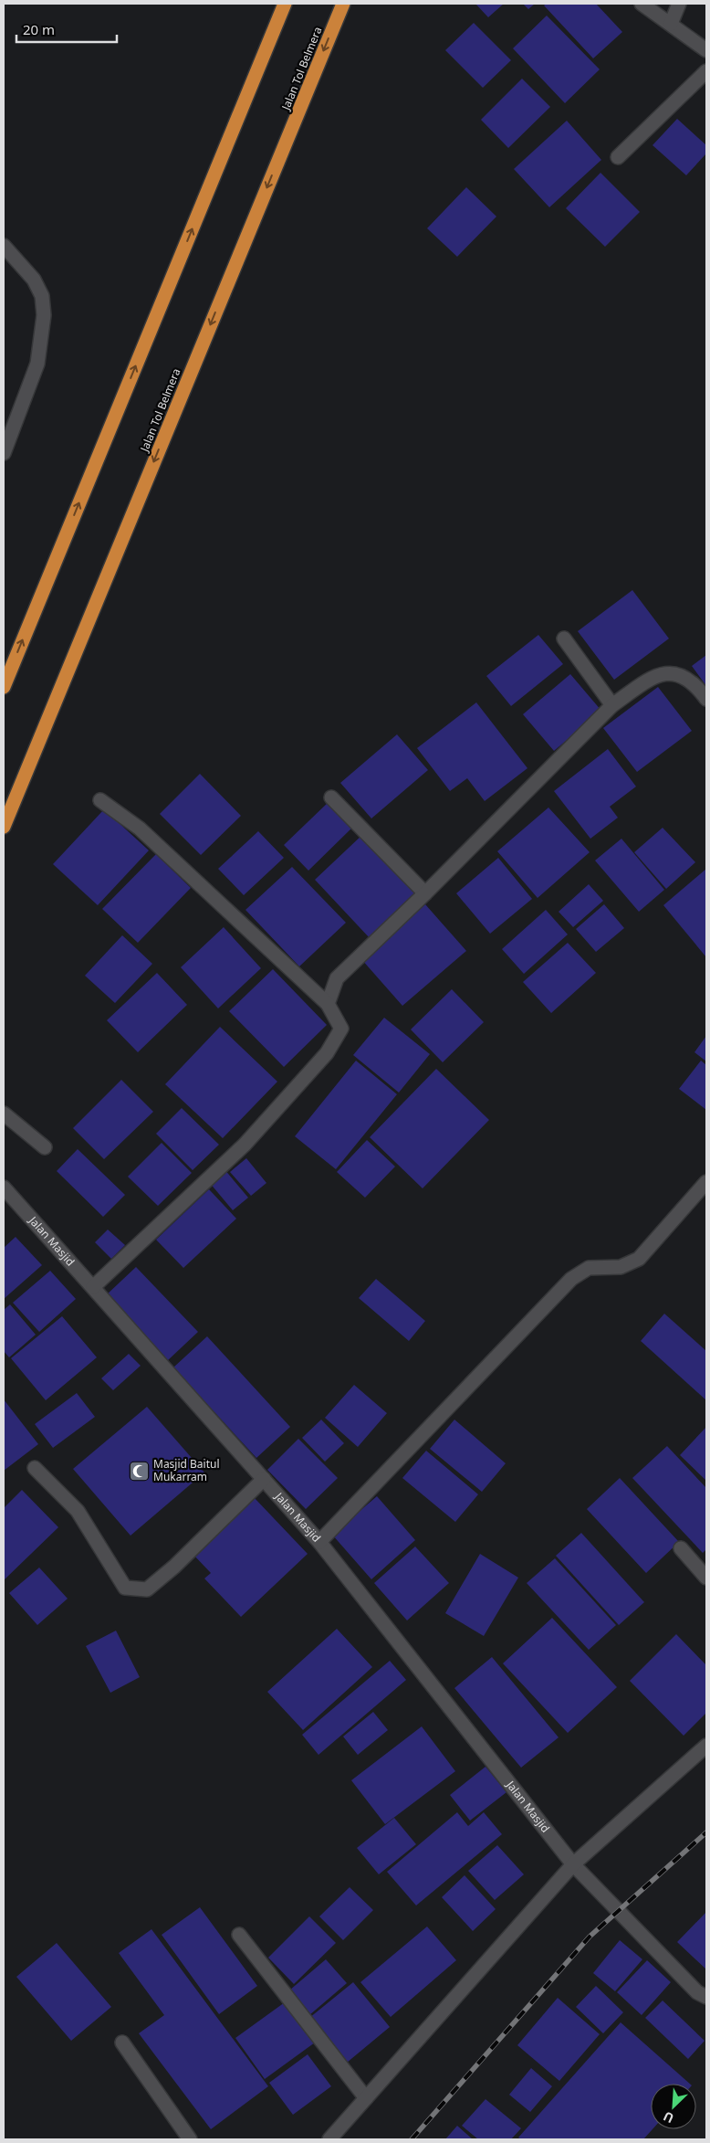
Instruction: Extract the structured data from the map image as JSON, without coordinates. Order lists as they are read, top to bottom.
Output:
{
  "streets": {
    "highway": ["Jalan Tol Belmera"],
    "street": ["Jalan Masjid"]
  },
  "places": {
    "mosque": ["Masjid Baitul Mukarram"]
  },
  "scale_bar": "20 m",
  "north": "bottom left"
}
